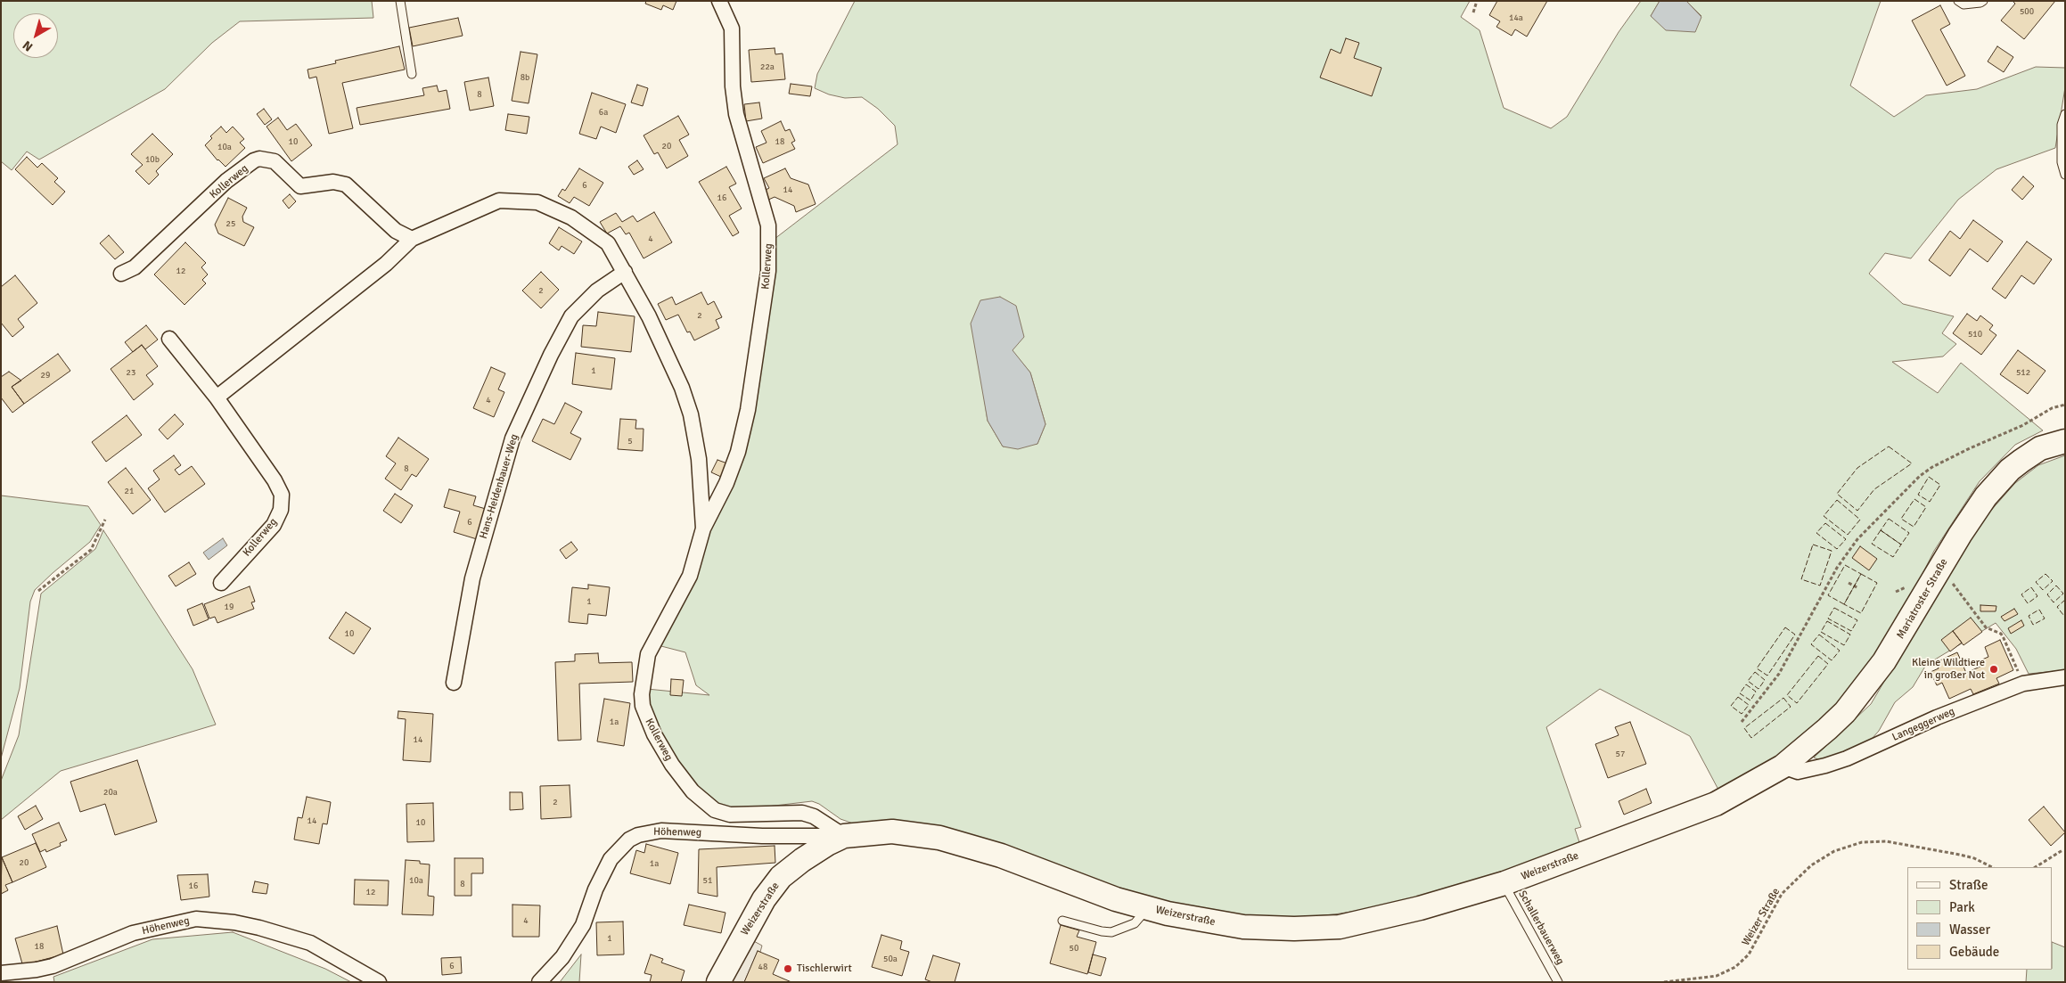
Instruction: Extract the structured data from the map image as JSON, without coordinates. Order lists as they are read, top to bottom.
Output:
{
  "streets": {
    "main road": ["Mariatroster Straße", "Weizerstraße"],
    "street": [
      "Kollerweg",
      "Hans-Heidenbauer-Weg",
      "Langeggerweg",
      "Höhenweg"
    ],
    "lane": ["Schallerbauerweg"],
    "path": ["Weizer Straße"]
  },
  "crossings": [
    ["Kollerweg", "Hans-Heidenbauer-Weg"],
    ["Kollerweg", "Höhenweg"],
    ["Kollerweg", "Weizerstraße"],
    ["Mariatroster Straße", "Langeggerweg"],
    ["Mariatroster Straße", "Weizerstraße"],
    ["Höhenweg", "Weizerstraße"],
    ["Weizerstraße", "Schallerbauerweg"]
  ],
  "places": ["Kleine Wildtiere in großer Not", "Tischlerwirt"],
  "house_numbers": [
    "500",
    "14a",
    "22a",
    "8b",
    "8",
    "6a",
    "10",
    "18",
    "20",
    "10a",
    "10b",
    "6",
    "14",
    "16",
    "25",
    "4",
    "12",
    "2",
    "2",
    "510",
    "1",
    "23",
    "512",
    "29",
    "4",
    "5",
    "8",
    "21",
    "6",
    "1",
    "19",
    "10",
    "1a",
    "14",
    "57",
    "20a",
    "2",
    "14",
    "10",
    "20",
    "1a",
    "10a",
    "51",
    "8",
    "16",
    "12",
    "4",
    "1",
    "18",
    "50",
    "50a",
    "6",
    "48"
  ],
  "legend": [
    "Straße",
    "Park",
    "Wasser",
    "Gebäude"
  ],
  "north": "bottom left"
}
